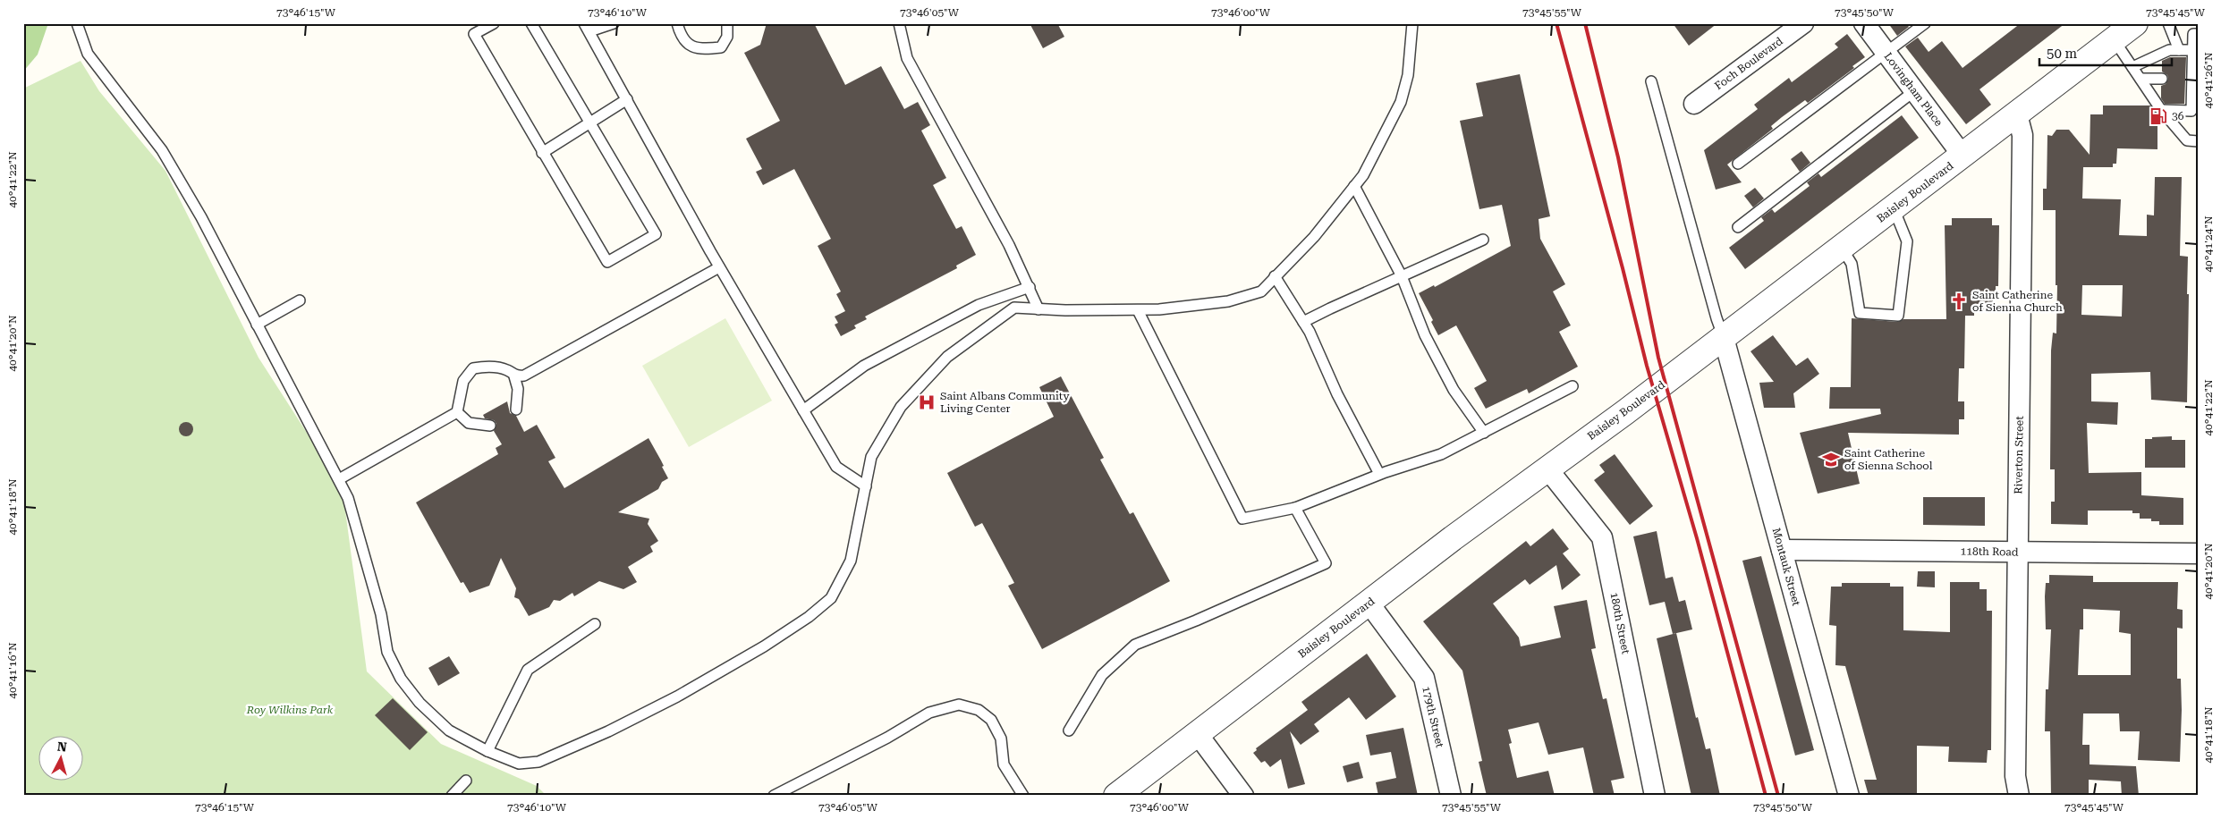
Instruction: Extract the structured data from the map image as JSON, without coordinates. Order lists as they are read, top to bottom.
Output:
{
  "streets": {
    "street": [
      "Foch Boulevard",
      "Lovingham Place",
      "Baisley Boulevard",
      "Riverton Street",
      "118th Road",
      "Montauk Street",
      "180th Street",
      "179th Street"
    ]
  },
  "crossings": [
    ["Lovingham Place", "Baisley Boulevard"],
    ["Baisley Boulevard", "Riverton Street"],
    ["Baisley Boulevard", "Montauk Street"],
    ["Baisley Boulevard", "180th Street"],
    ["Baisley Boulevard", "179th Street"],
    ["Riverton Street", "118th Road"],
    ["118th Road", "Montauk Street"]
  ],
  "parks": ["Roy Wilkins Park"],
  "places": {
    "fuel station": ["36"],
    "church": ["Saint Catherine of Sienna Church"],
    "hospital": ["Saint Albans Community Living Center"],
    "school or university": ["Saint Catherine of Sienna School"]
  },
  "scale_bar": "50 m",
  "north": "top",
  "coordinates": [
    "73°46'15\"W",
    "73°46'10\"W",
    "73°46'05\"W",
    "73°46'00\"W",
    "73°45'55\"W",
    "73°45'50\"W",
    "73°45'45\"W",
    "40°41'26\"N",
    "40°41'22\"N",
    "40°41'24\"N",
    "40°41'20\"N",
    "40°41'18\"N",
    "40°41'16\"N"
  ]
}
